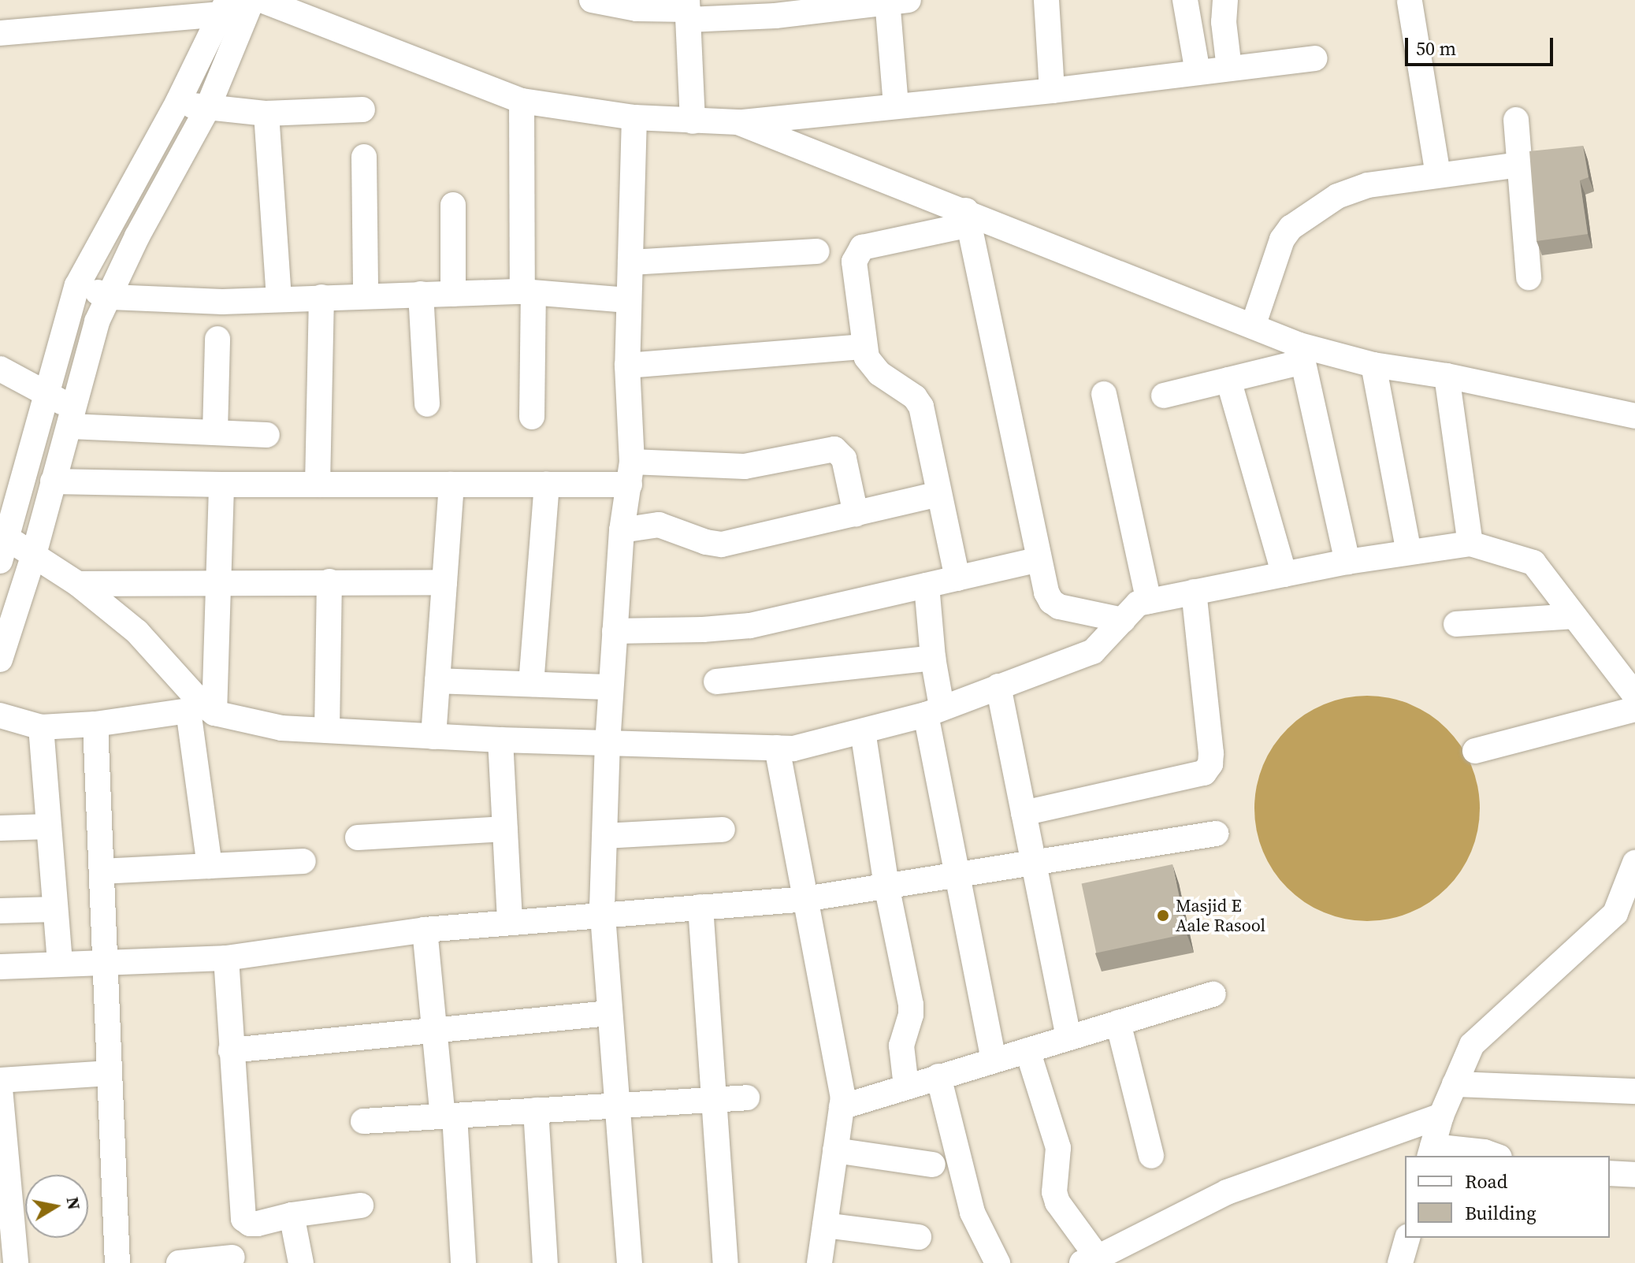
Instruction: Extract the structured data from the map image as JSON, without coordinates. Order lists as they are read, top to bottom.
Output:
{
  "places": ["Masjid E Aale Rasool"],
  "legend": ["Road", "Building"],
  "scale_bar": "50 m",
  "north": "right"
}
